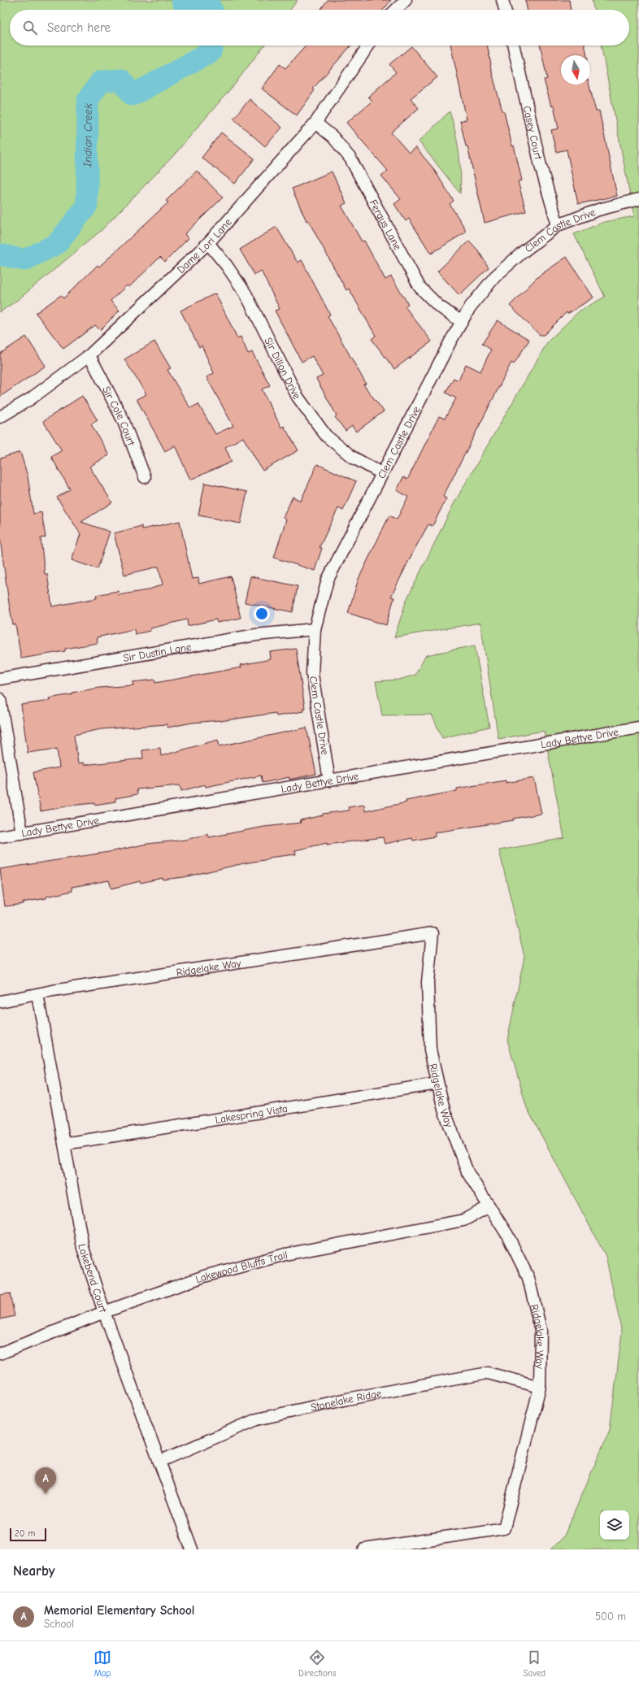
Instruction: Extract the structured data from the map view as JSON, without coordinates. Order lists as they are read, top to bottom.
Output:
{
  "streets": {
    "street": [
      "Casey Court",
      "Fergus Lane",
      "Clem Castle Drive",
      "Dame Lori Lane",
      "Sir Dillon Drive",
      "Sir Cole Court",
      "Sir Dustin Lane",
      "Lady Bettye Drive",
      "Ridgelake Way",
      "Lakespring Vista",
      "Lakewood Bluffs Trail",
      "Lakebend Court",
      "Stonelake Ridge"
    ]
  },
  "crossings": [
    ["Casey Court", "Clem Castle Drive"],
    ["Fergus Lane", "Clem Castle Drive"],
    ["Fergus Lane", "Dame Lori Lane"],
    ["Clem Castle Drive", "Sir Dillon Drive"],
    ["Clem Castle Drive", "Sir Dustin Lane"],
    ["Clem Castle Drive", "Lady Bettye Drive"],
    ["Dame Lori Lane", "Sir Dillon Drive"],
    ["Dame Lori Lane", "Sir Cole Court"],
    ["Ridgelake Way", "Lakespring Vista"],
    ["Ridgelake Way", "Lakewood Bluffs Trail"],
    ["Ridgelake Way", "Lakebend Court"],
    ["Ridgelake Way", "Stonelake Ridge"],
    ["Lakespring Vista", "Lakebend Court"],
    ["Lakewood Bluffs Trail", "Lakebend Court"],
    ["Lakebend Court", "Stonelake Ridge"]
  ],
  "water": ["Indian Creek"],
  "scale_bar": "20 m",
  "north": "bottom",
  "page": {
    "search": "Search here",
    "pins": "A",
    "scale": "20 m",
    "heading": "Nearby",
    "list": [
      {
        "mark": "A",
        "name": "Memorial Elementary School",
        "note": "School",
        "value": "500 m"
      }
    ],
    "nav": ["Map", "Directions", "Saved"]
  }
}
